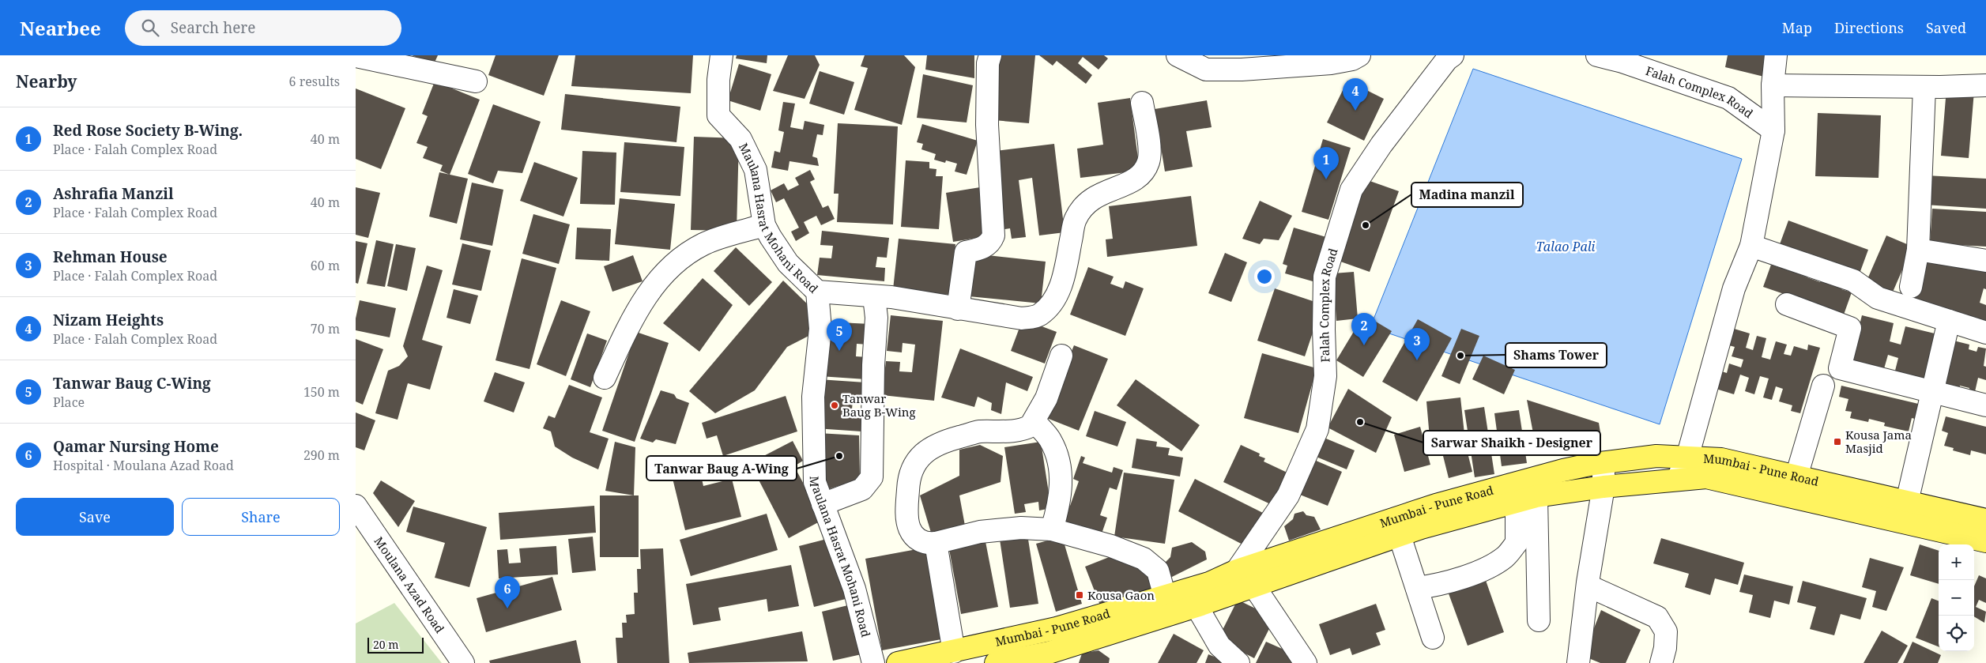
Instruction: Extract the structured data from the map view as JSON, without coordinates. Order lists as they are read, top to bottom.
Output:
{
  "streets": {
    "main road": ["Mumbai - Pune Road"],
    "street": ["Falah Complex Road", "Maulana Hasrat Mohani Road", "Moulana Azad Road"]
  },
  "crossings": [
    ["Falah Complex Road", "Mumbai - Pune Road"]
  ],
  "water": ["Talao Pali"],
  "places": {
    "other": [
      "Madina manzil",
      "Shams Tower",
      "Tanwar Baug B-Wing",
      "Sarwar Shaikh - Designer",
      "Tanwar Baug A-Wing"
    ],
    "transit": ["Kousa Jama Masjid", "Kousa Gaon"]
  },
  "scale_bar": "20 m",
  "page": {
    "header": "Nearbee",
    "search": "Search here",
    "nav": ["Map", "Directions", "Saved"],
    "heading": ["Nearby", "6 results"],
    "pins": [
      "4",
      "1",
      "2",
      "5",
      "3",
      "6"
    ],
    "list": [
      {
        "mark": "1",
        "name": "Red Rose Society B-Wing.",
        "note": "Place · Falah Complex Road",
        "value": "40 m"
      },
      {
        "mark": "2",
        "name": "Ashrafia Manzil",
        "note": "Place · Falah Complex Road",
        "value": "40 m"
      },
      {
        "mark": "3",
        "name": "Rehman House",
        "note": "Place · Falah Complex Road",
        "value": "60 m"
      },
      {
        "mark": "4",
        "name": "Nizam Heights",
        "note": "Place · Falah Complex Road",
        "value": "70 m"
      },
      {
        "mark": "5",
        "name": "Tanwar Baug C-Wing",
        "note": "Place",
        "value": "150 m"
      },
      {
        "mark": "6",
        "name": "Qamar Nursing Home",
        "note": "Hospital · Moulana Azad Road",
        "value": "290 m"
      }
    ],
    "buttons": ["Save", "Share"],
    "map_buttons": ["+", "−"],
    "scale": "20 m"
  }
}
